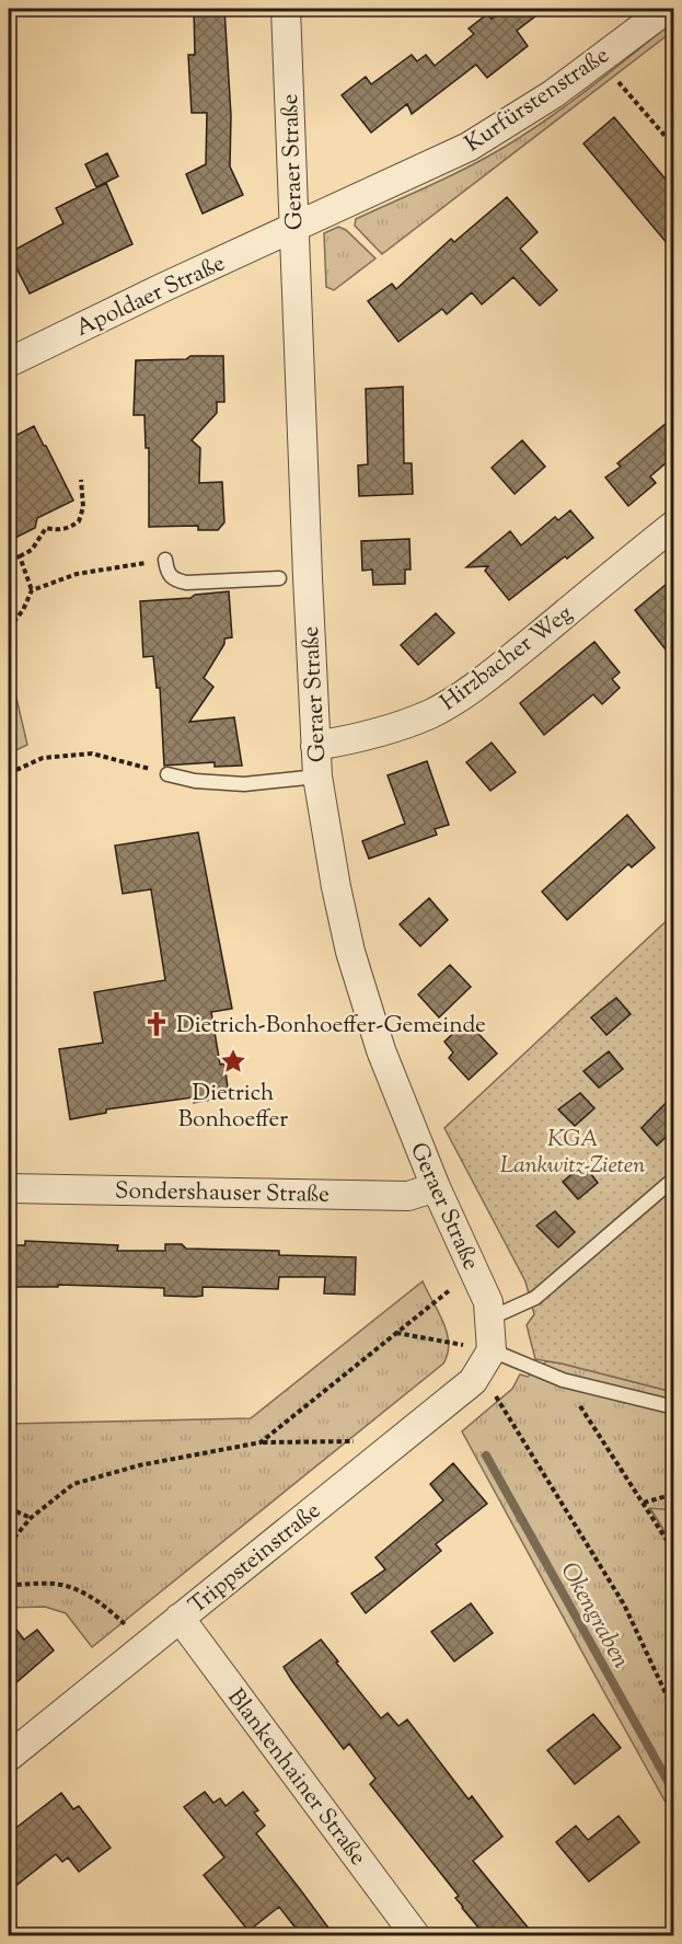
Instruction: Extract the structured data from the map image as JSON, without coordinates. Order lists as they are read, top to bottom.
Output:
{
  "streets": {
    "street": [
      "Kurfürstenstraße",
      "Geraer Straße",
      "Apoldaer Straße",
      "Hirzbacher Weg",
      "Sondershauser Straße",
      "Trippsteinstraße",
      "Blankenhainer Straße"
    ]
  },
  "crossings": [
    ["Kurfürstenstraße", "Geraer Straße"],
    ["Kurfürstenstraße", "Apoldaer Straße"],
    ["Geraer Straße", "Apoldaer Straße"],
    ["Geraer Straße", "Hirzbacher Weg"],
    ["Geraer Straße", "Sondershauser Straße"],
    ["Geraer Straße", "Trippsteinstraße"],
    ["Trippsteinstraße", "Blankenhainer Straße"]
  ],
  "water": ["Okengraben"],
  "parks": ["KGA Lankwitz-Zieten"],
  "places": {
    "church": ["Dietrich-Bonhoeffer-Gemeinde"],
    "place": ["Dietrich Bonhoeffer"]
  }
}
